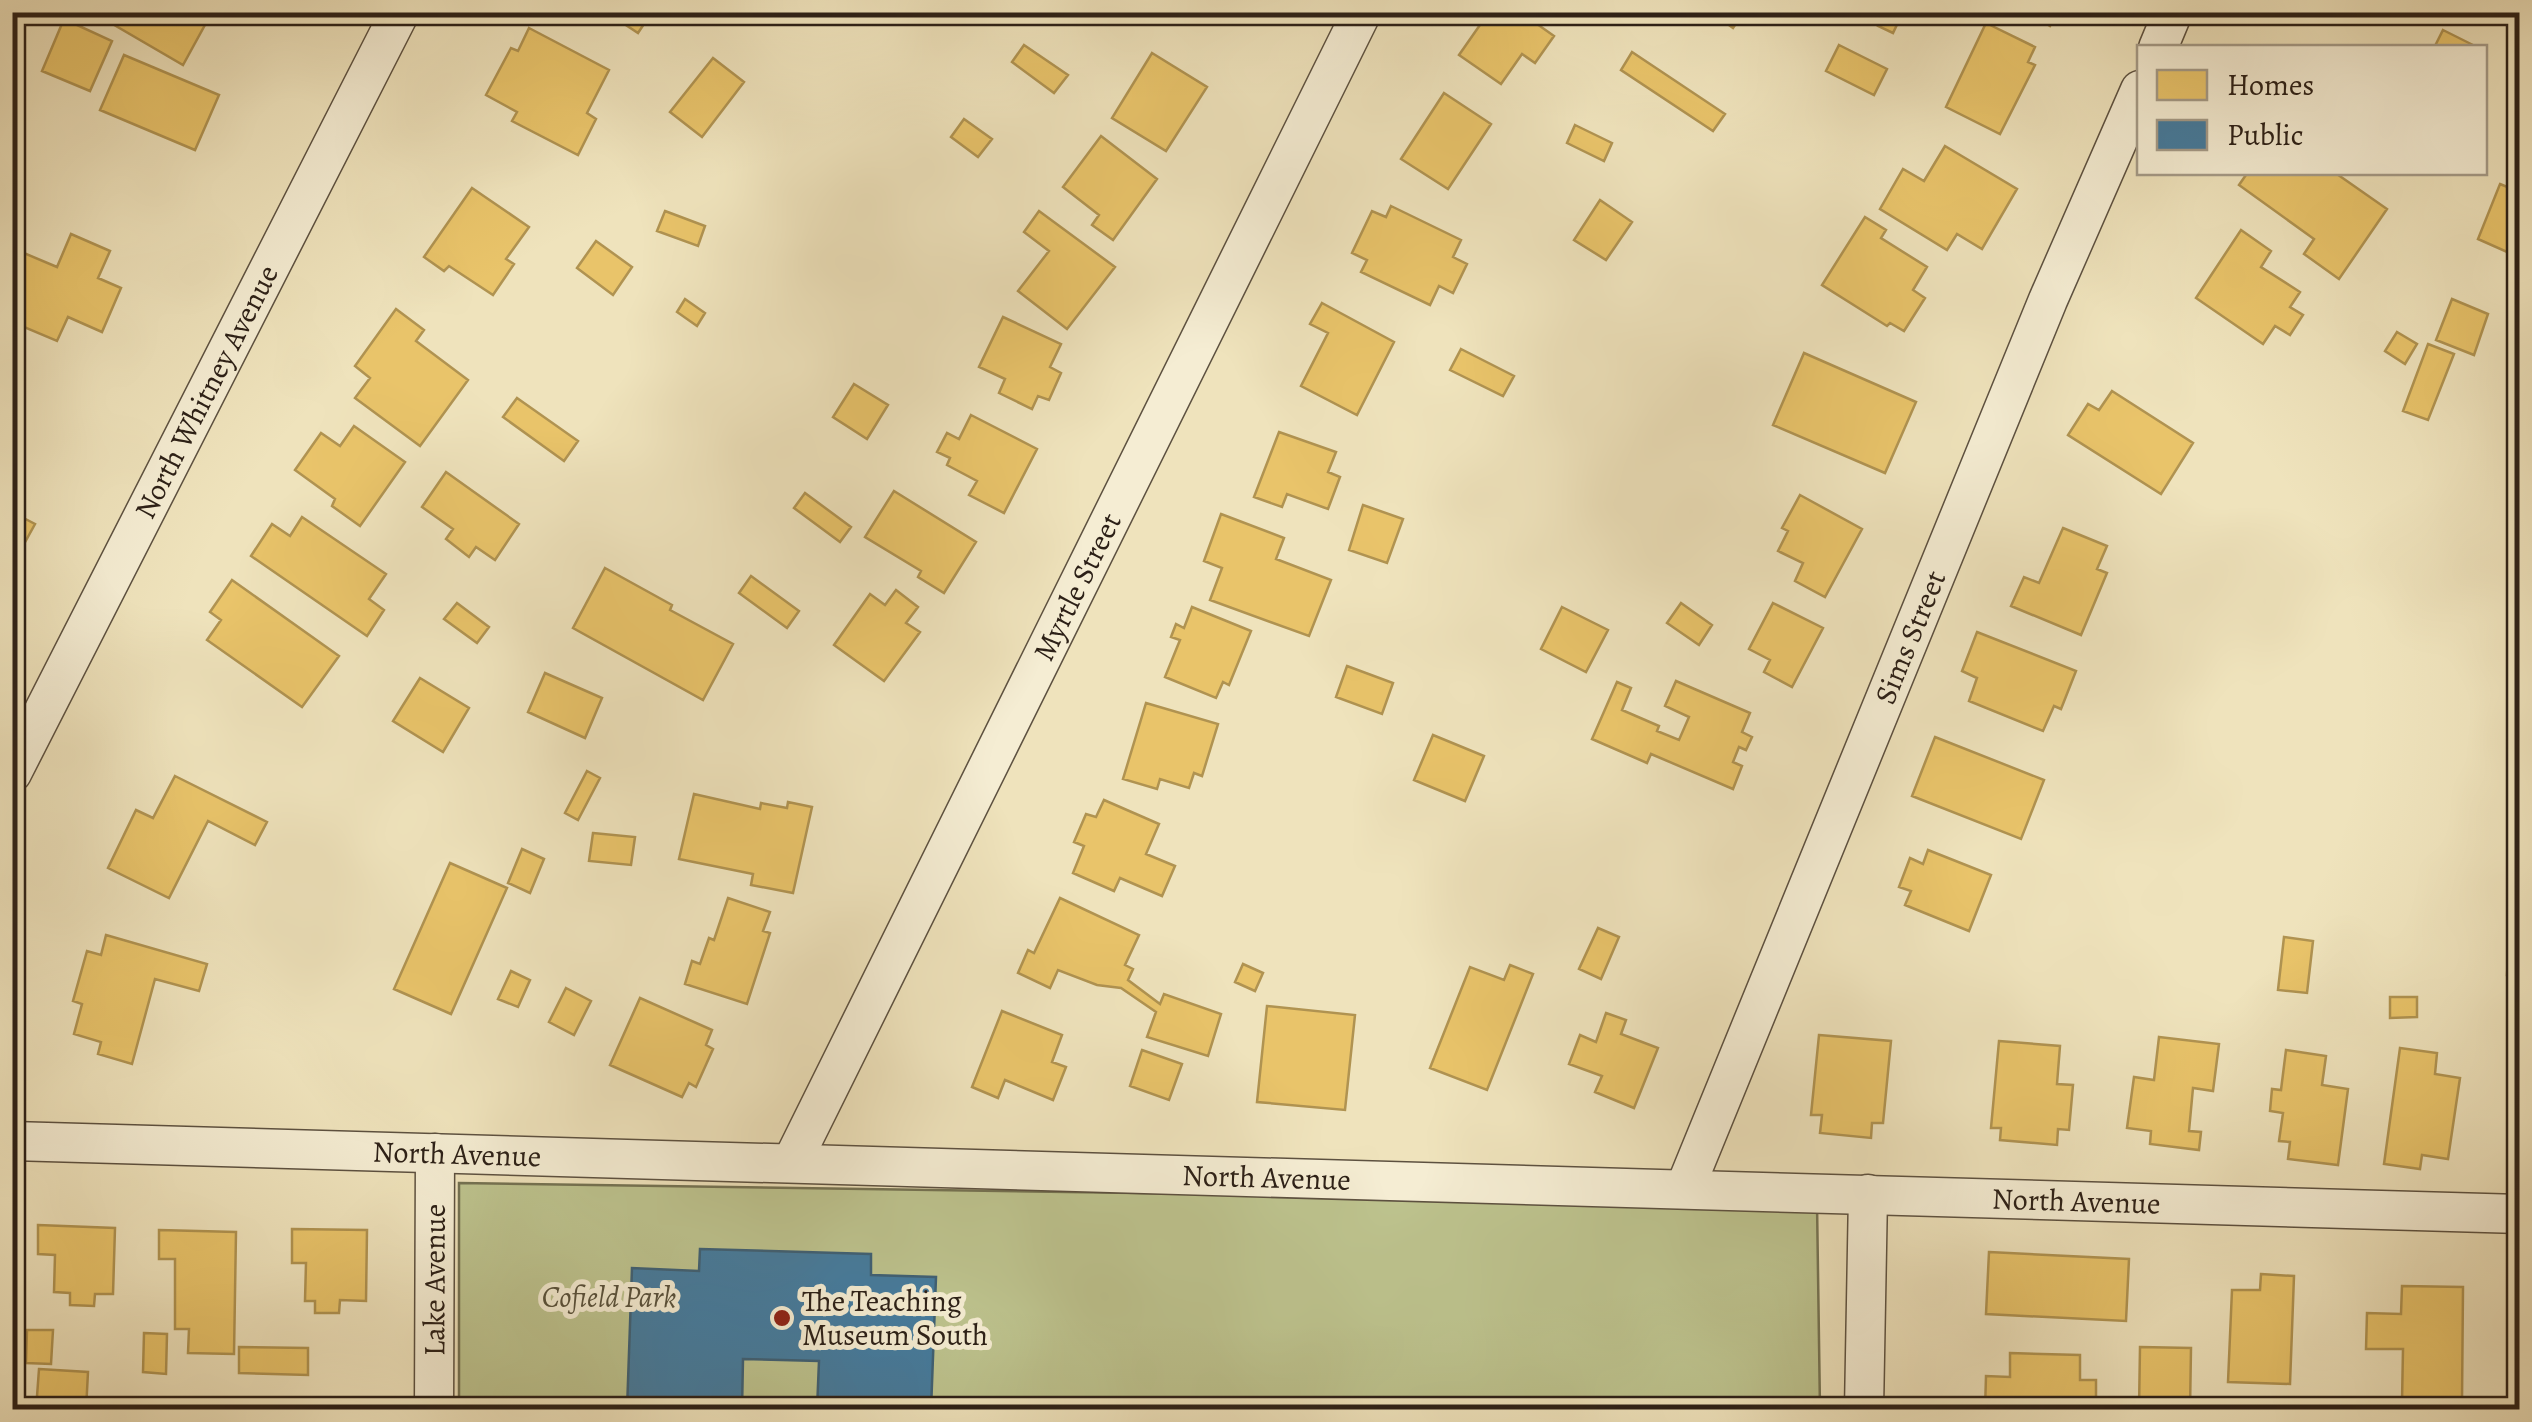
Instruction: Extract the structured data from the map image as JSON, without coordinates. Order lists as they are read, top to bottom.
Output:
{
  "streets": {
    "street": [
      "North Whitney Avenue",
      "Myrtle Street",
      "Sims Street",
      "North Avenue",
      "Lake Avenue"
    ]
  },
  "crossings": [
    ["Myrtle Street", "North Avenue"],
    ["Sims Street", "North Avenue"],
    ["North Avenue", "Lake Avenue"]
  ],
  "parks": ["Cofield Park"],
  "places": ["The Teaching Museum South"],
  "legend": ["Homes", "Public"]
}
